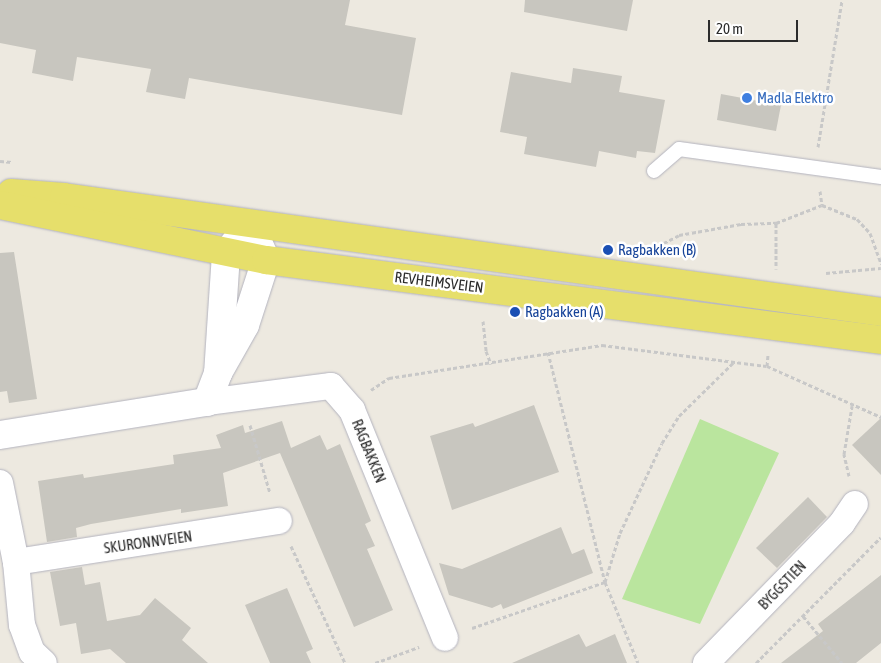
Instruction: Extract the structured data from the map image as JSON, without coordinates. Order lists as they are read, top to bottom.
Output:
{
  "streets": {
    "main road": ["REVHEIMSVEIEN"],
    "street": ["RAGBAKKEN", "SKURONNVEIEN", "BYGGSTIEN"]
  },
  "places": ["Madla Elektro", "Ragbakken (B)", "Ragbakken (A)"],
  "scale_bar": "20 m"
}
